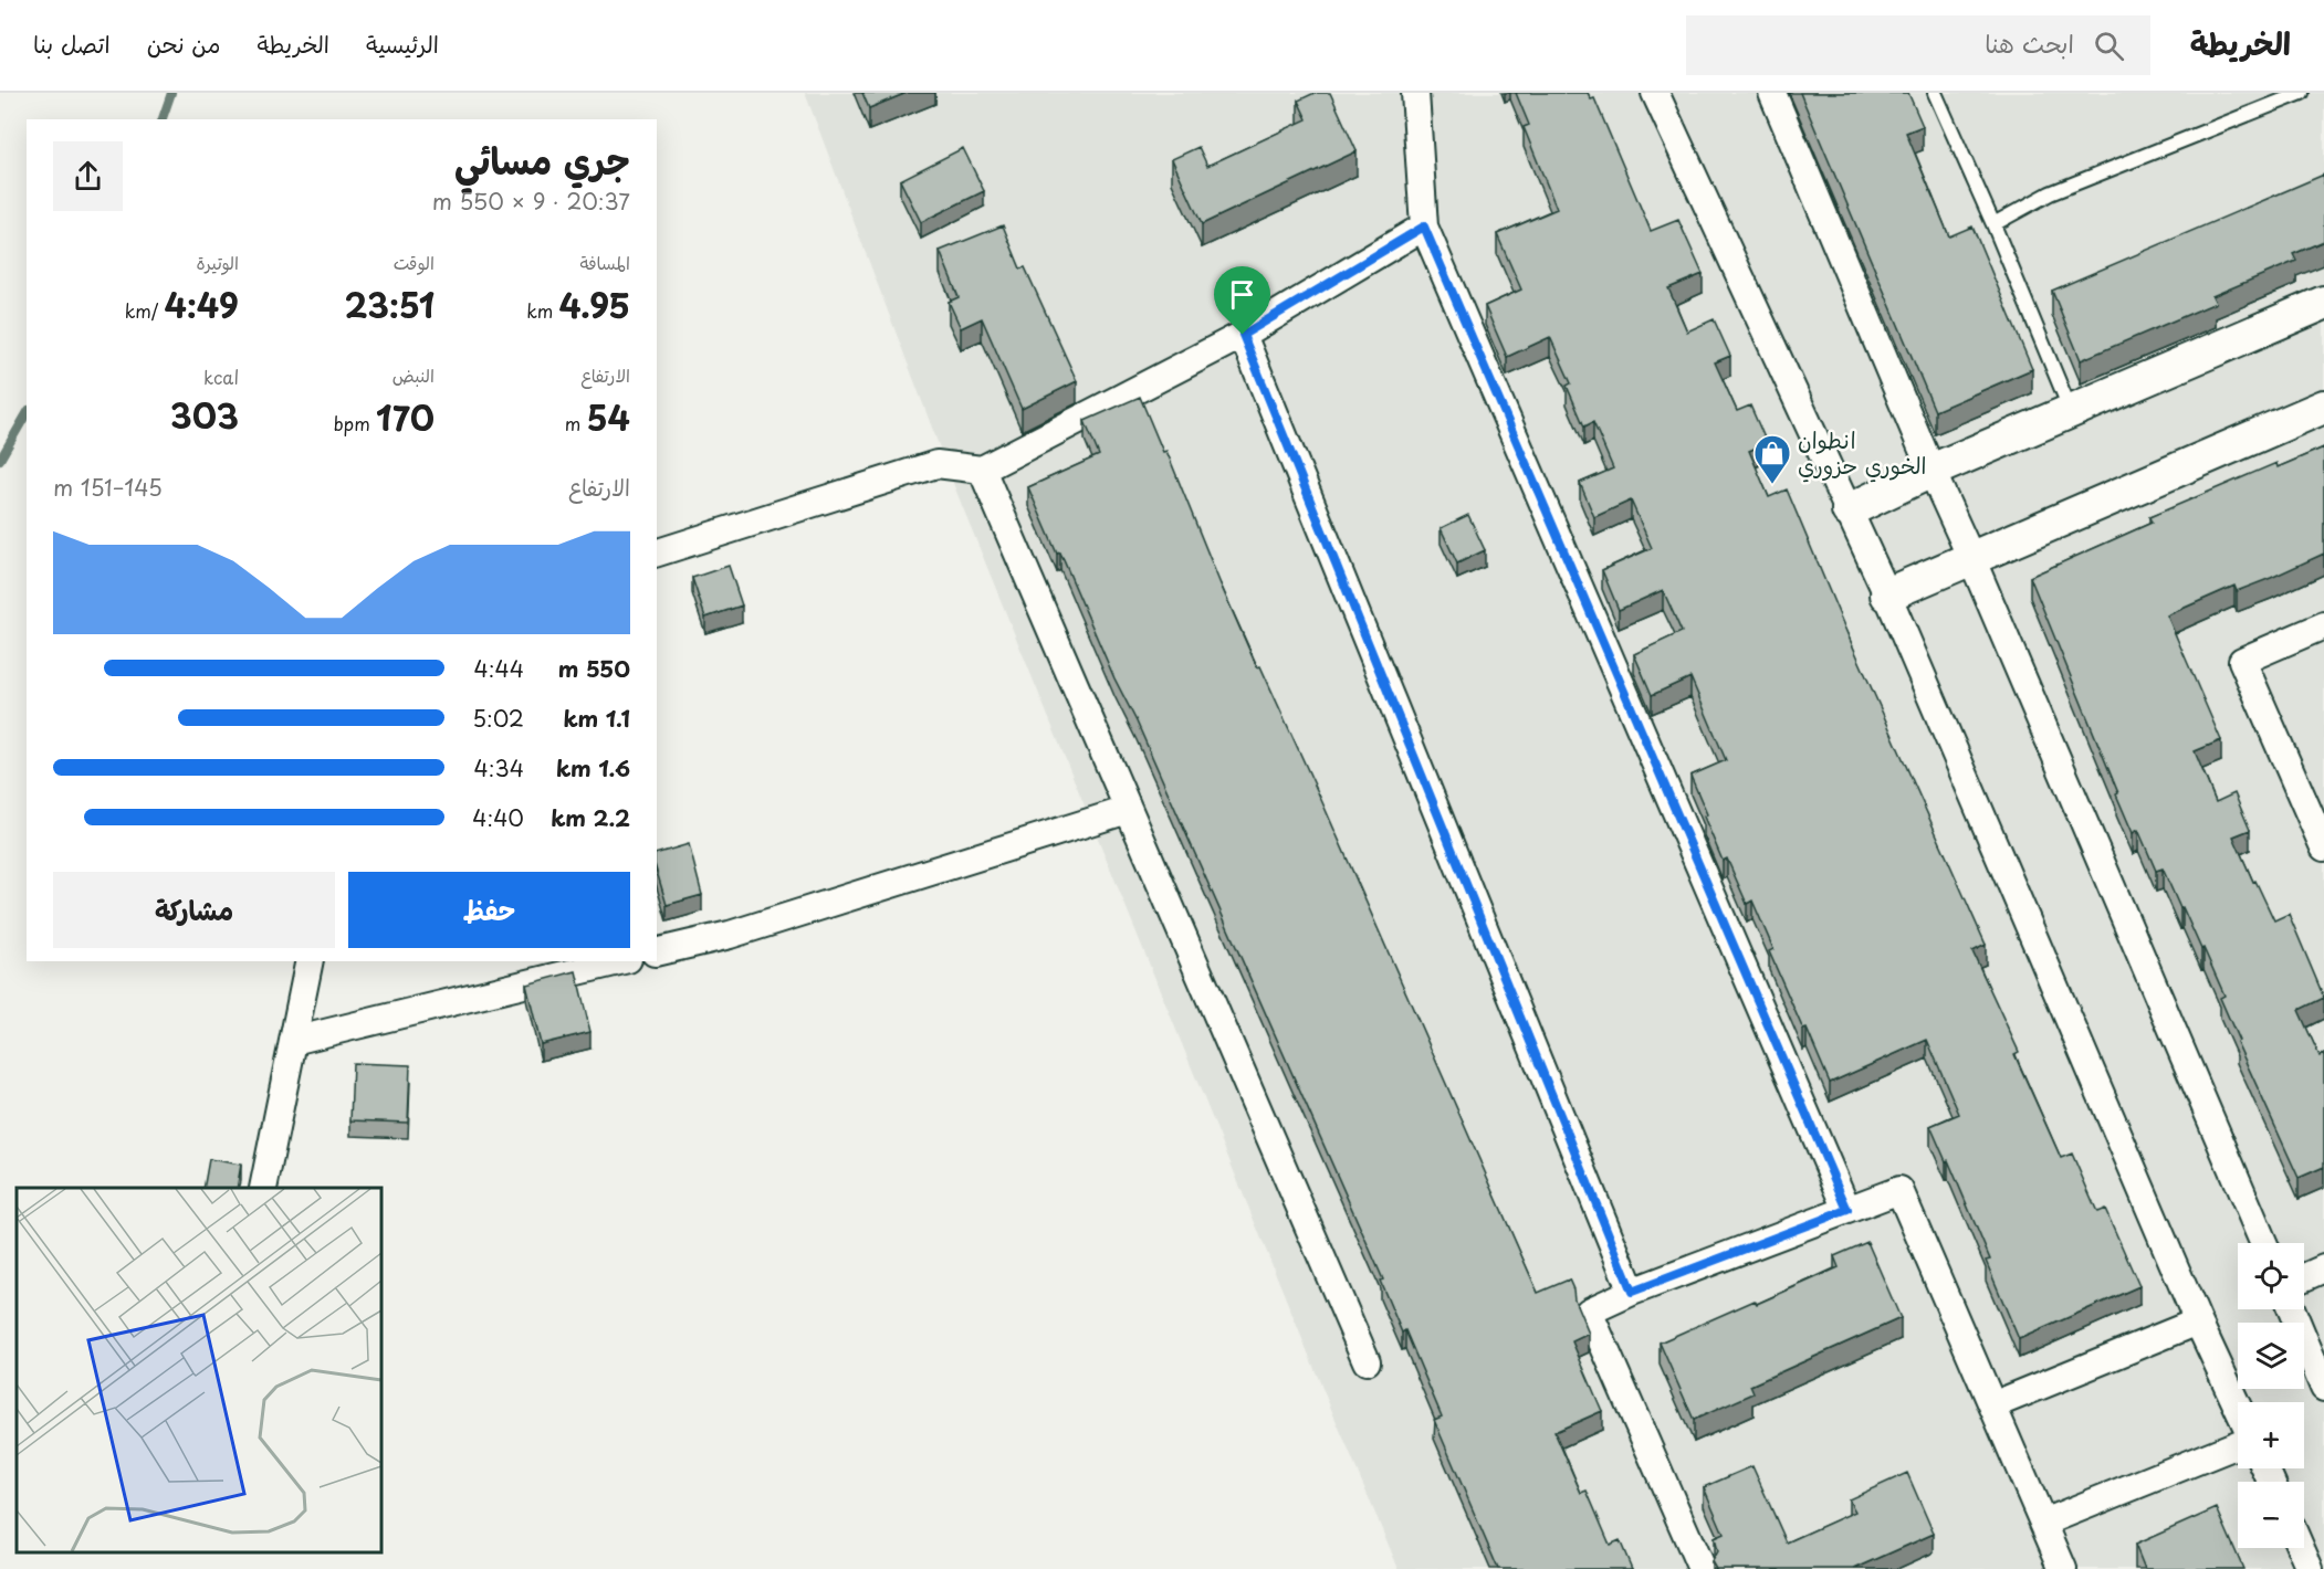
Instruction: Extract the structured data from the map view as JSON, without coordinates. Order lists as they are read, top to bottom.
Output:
{
  "places": {
    "shop": ["انطوان الخوري حزوري"]
  },
  "page": {
    "header": "الخريطة",
    "search": "ابحث هنا",
    "nav": [
      "الرئيسية",
      "الخريطة",
      "من نحن",
      "اتصل بنا"
    ],
    "heading": ["جري مسائي", "20:37 · 9 × 550 m"],
    "stats": [
      ["المسافة", "4.95 km"],
      ["الوقت", "23:51"],
      ["الوتيرة", "4:49 /km"],
      ["الارتفاع", "54 m"],
      ["النبض", "170 bpm"],
      ["kcal", "303"]
    ],
    "chart": ["الارتفاع", "145–151 m"],
    "list": [
      {
        "name": "550 m",
        "note": "4:44"
      },
      {
        "name": "1.1 km",
        "note": "5:02"
      },
      {
        "name": "1.6 km",
        "note": "4:34"
      },
      {
        "name": "2.2 km",
        "note": "4:40"
      }
    ],
    "buttons": ["حفظ", "مشاركة"],
    "map_buttons": ["+", "−"]
  }
}
